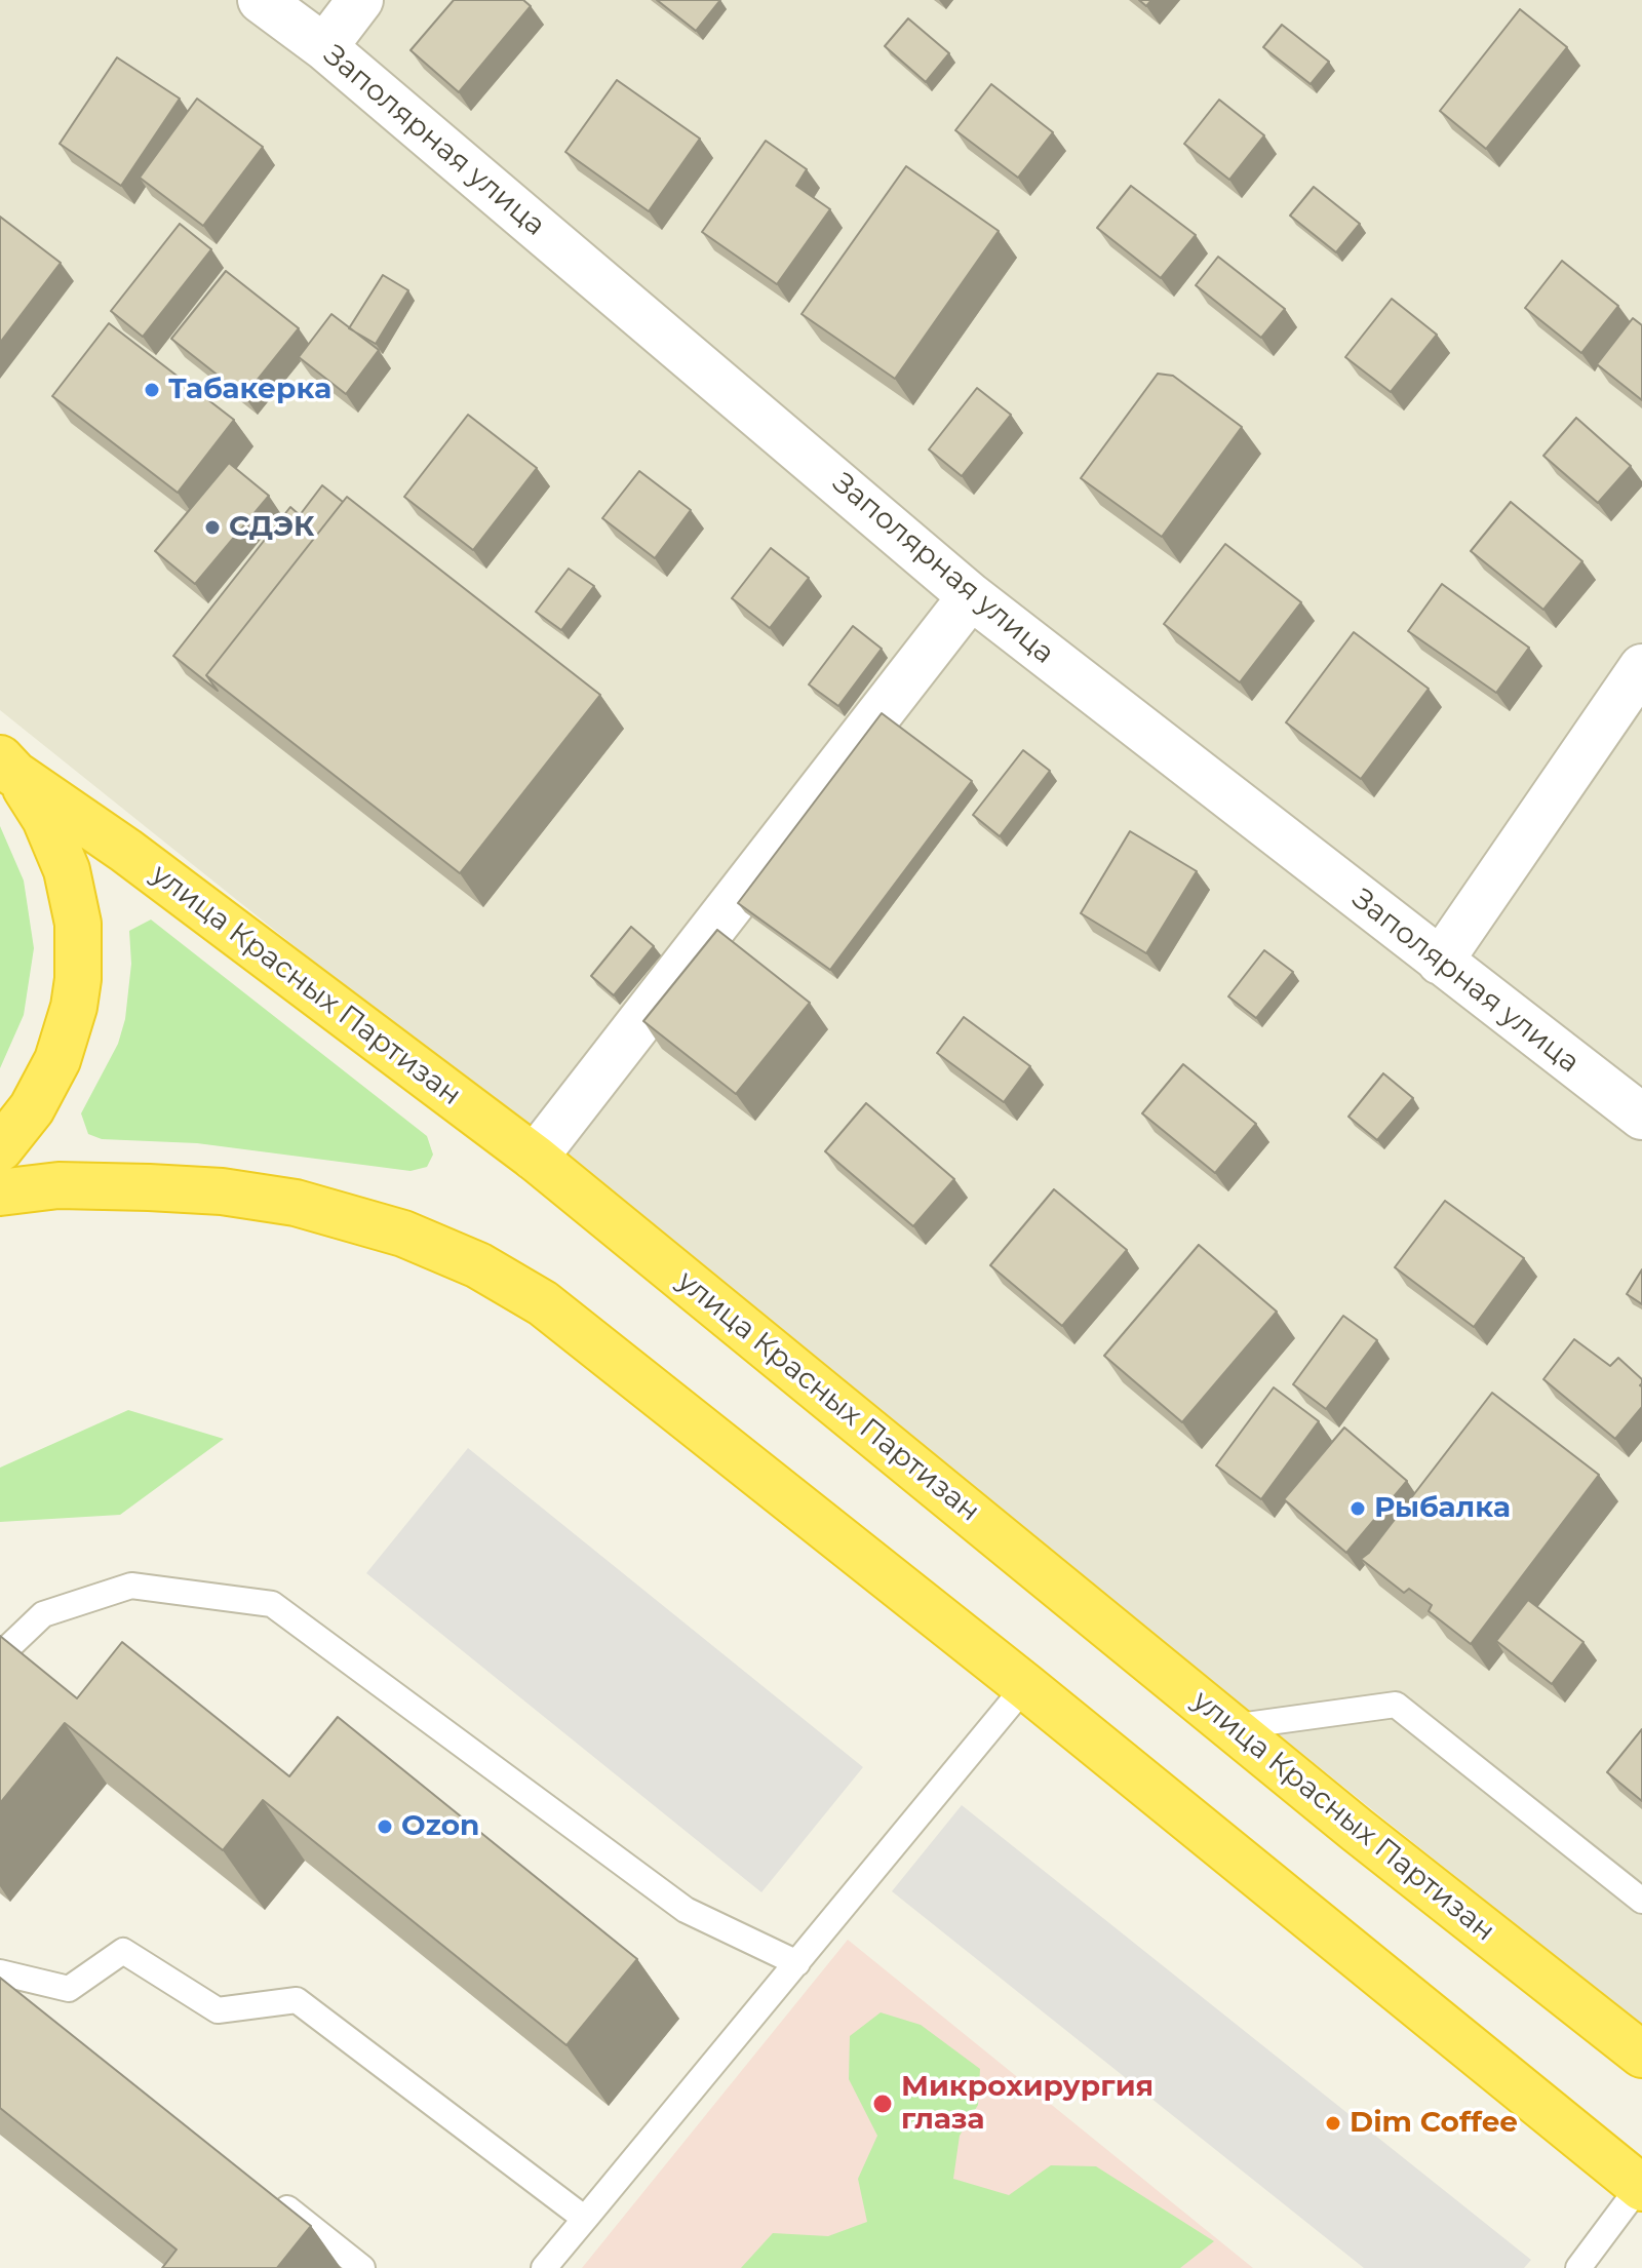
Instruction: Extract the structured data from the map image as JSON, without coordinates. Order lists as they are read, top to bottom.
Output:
{
  "streets": {
    "highway": ["улица Красных Партизан"],
    "street": ["Заполярная улица"]
  },
  "places": [
    "Табакерка",
    "СДЭК",
    "Рыбалка",
    "Ozon",
    "Микрохирургия глаза",
    "Dim Coffee"
  ]
}
